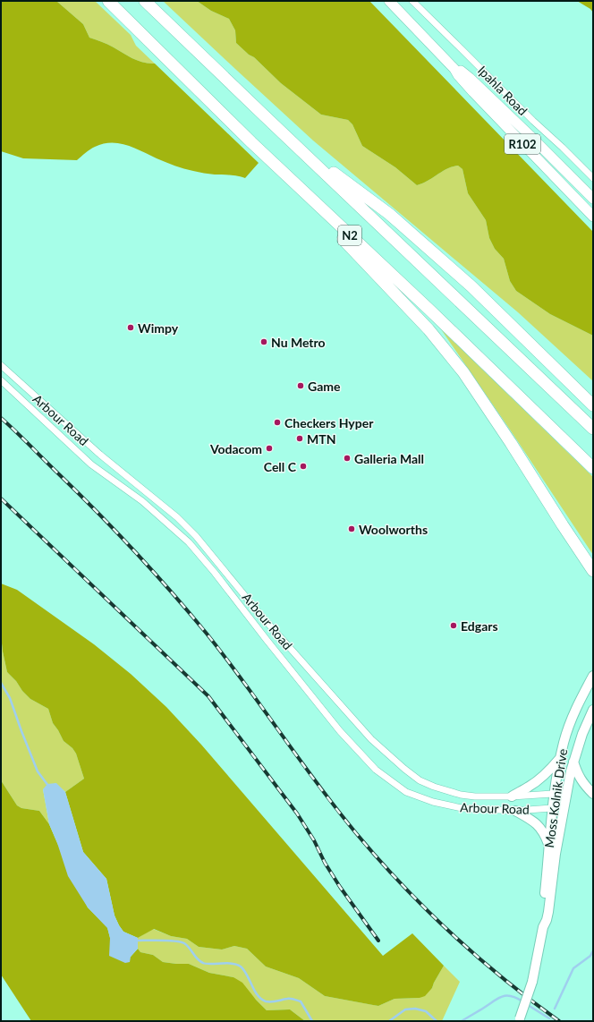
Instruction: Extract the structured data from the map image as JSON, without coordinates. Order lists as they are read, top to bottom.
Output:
{
  "streets": {
    "highway": ["N2"],
    "main road": ["R102", "Moss Kolnik Drive"],
    "street": ["Ipahla Road", "Arbour Road"]
  },
  "crossings": [
    ["Arbour Road", "Moss Kolnik Drive"]
  ],
  "places": [
    "Wimpy",
    "Nu Metro",
    "Game",
    "Checkers Hyper",
    "MTN",
    "Vodacom",
    "Galleria Mall",
    "Cell C",
    "Woolworths",
    "Edgars"
  ]
}
